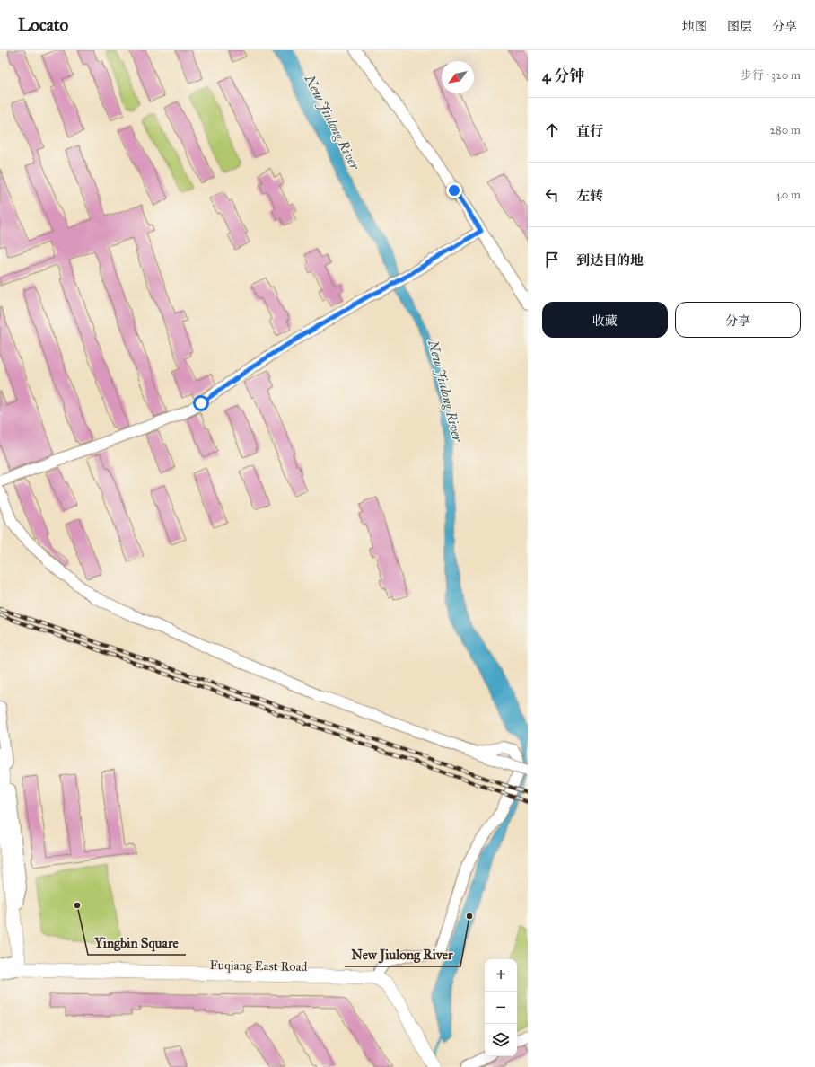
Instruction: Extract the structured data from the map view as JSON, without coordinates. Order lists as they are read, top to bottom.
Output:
{
  "streets": {
    "main road": ["Fuqiang East Road"]
  },
  "water": ["New Jiulong River"],
  "places": ["Yingbin Square", "New Jiulong River"],
  "north": "bottom left",
  "page": {
    "header": "Locato",
    "nav": ["地图", "图层", "分享"],
    "heading": ["4 分钟", "步行 · 320 m"],
    "list": [
      ["直行", "280 m"],
      ["左转", "40 m"],
      "到达目的地"
    ],
    "buttons": ["收藏", "分享"],
    "map_buttons": ["+", "−"]
  }
}
